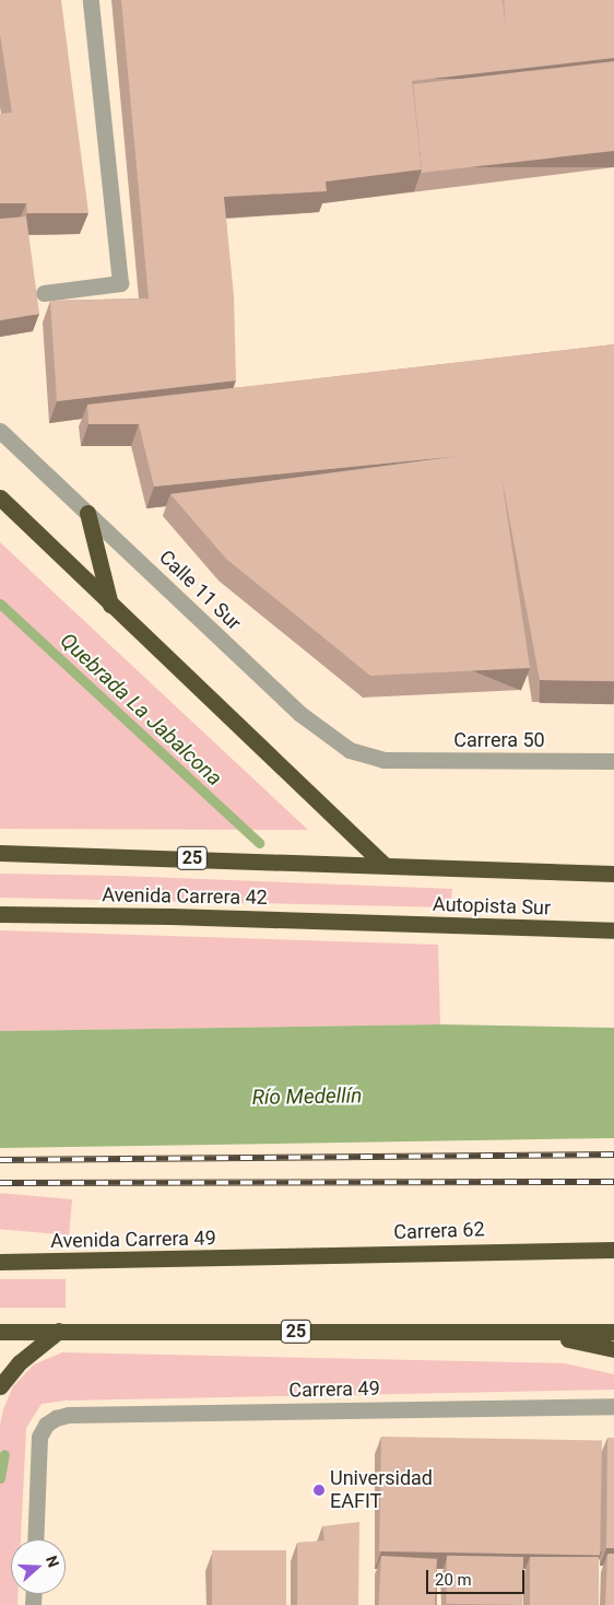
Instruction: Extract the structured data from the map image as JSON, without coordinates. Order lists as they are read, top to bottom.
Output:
{
  "streets": {
    "highway": [
      "25",
      "Avenida Carrera 42",
      "Autopista Sur",
      "Carrera 62",
      "Avenida Carrera 49"
    ],
    "street": ["Calle 11 Sur", "Carrera 50", "Carrera 49"]
  },
  "crossings": [
    ["Calle 11 Sur", "Carrera 50"],
    ["Avenida Carrera 42", "Autopista Sur"],
    ["Carrera 62", "Avenida Carrera 49"]
  ],
  "water": ["Quebrada La Jabalcona", "Río Medellín"],
  "places": ["Universidad EAFIT"],
  "scale_bar": "20 m",
  "north": "right"
}
